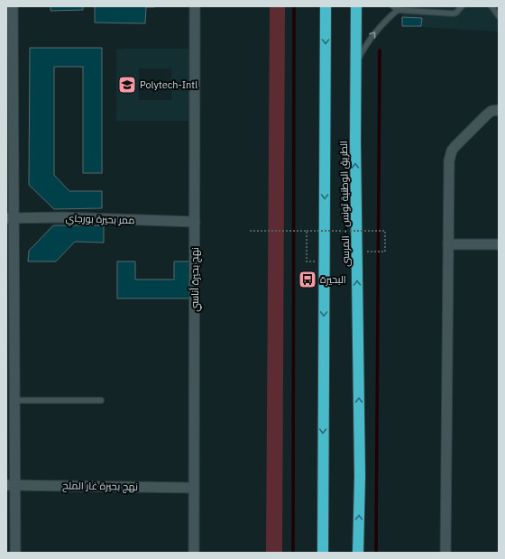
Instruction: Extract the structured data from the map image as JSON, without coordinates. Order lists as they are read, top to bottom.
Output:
{
  "streets": {
    "highway": ["الطريق الوطنية تونس - المرسى"],
    "street": ["ممر بحيرة بورجاي", "نهج بحيرة أناسي", "نهج بحيرة غار الملح"]
  },
  "crossings": [
    ["ممر بحيرة بورجاي", "نهج بحيرة أناسي"],
    ["نهج بحيرة أناسي", "نهج بحيرة غار الملح"]
  ],
  "places": {
    "school or university": ["Polytech-Intl"],
    "bus stop": ["البحيرة"]
  }
}
